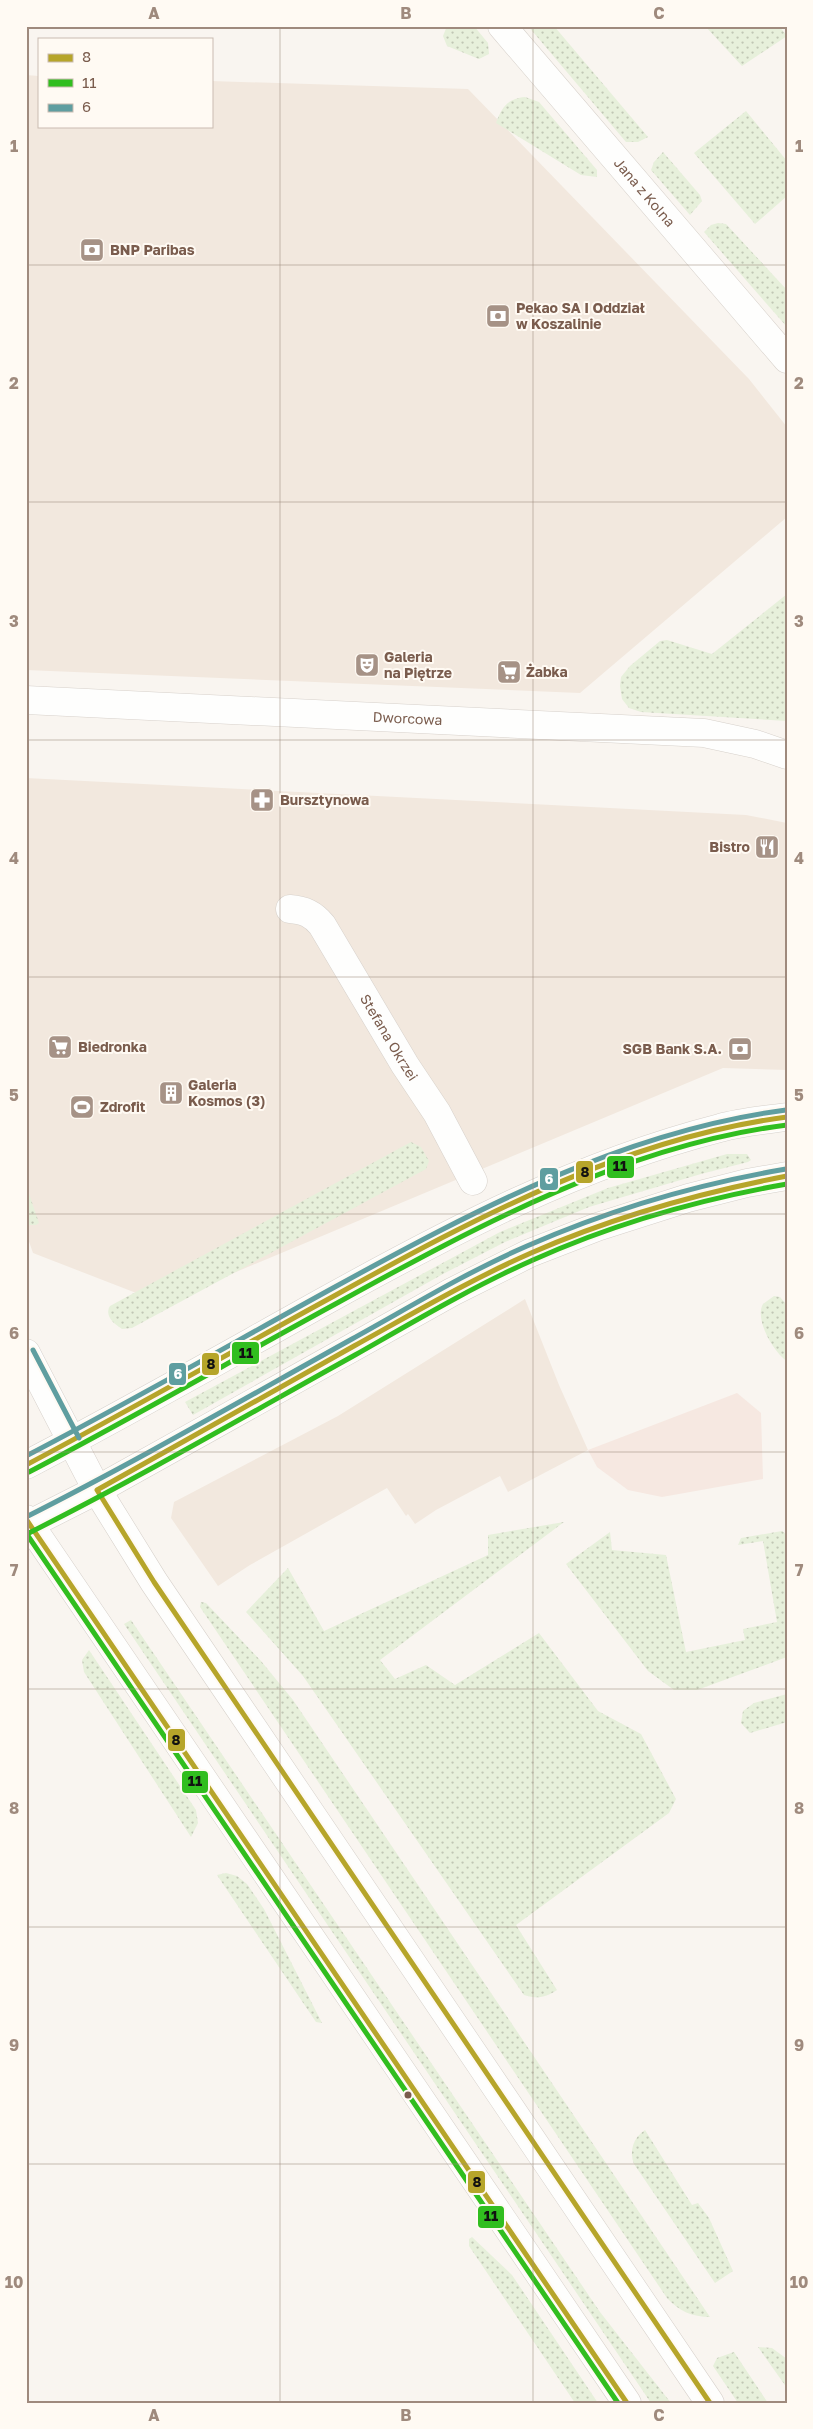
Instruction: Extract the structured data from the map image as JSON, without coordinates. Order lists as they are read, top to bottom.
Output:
{
  "streets": {
    "street": ["Jana z Kolna", "Dworcowa", "Stefana Okrzei"]
  },
  "places": {
    "bank": ["BNP Paribas", "Pekao SA I Oddział w Koszalinie", "SGB Bank S.A."],
    "theatre": ["Galeria na Piętrze"],
    "supermarket": ["Żabka", "Biedronka"],
    "pharmacy": ["Bursztynowa"],
    "restaurant": ["Bistro"],
    "building": ["Galeria Kosmos (3)"],
    "sports": ["Zdrofit"]
  },
  "lines": ["transit line 6", "transit line 8", "transit line 11"],
  "legend": ["8", "11", "6"],
  "grid": {
    "columns": ["A", "B", "C"],
    "rows": [
      "1",
      "2",
      "3",
      "4",
      "5",
      "6",
      "7",
      "8",
      "9",
      "10"
    ]
  }
}
